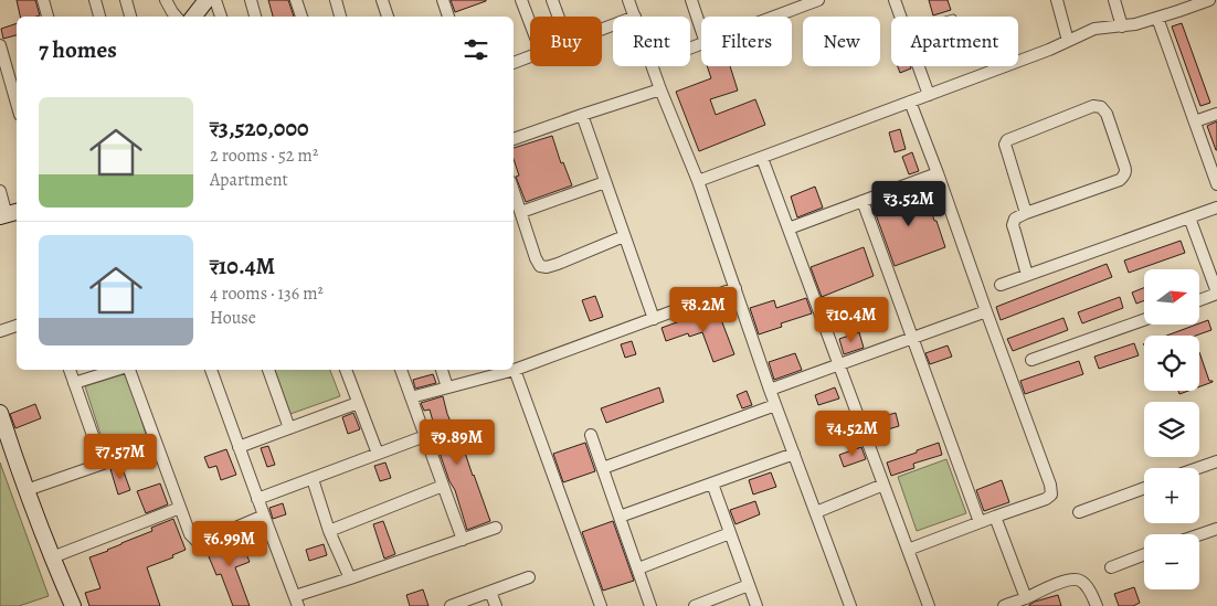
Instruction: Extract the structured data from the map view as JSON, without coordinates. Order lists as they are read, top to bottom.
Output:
{
  "north": "right",
  "page": {
    "chip": [
      "Buy",
      "Rent",
      "Filters",
      "New",
      "Apartment"
    ],
    "heading": "7 homes",
    "list": [
      {
        "name": "₹3,520,000",
        "note": "2 rooms · 52 m² · Apartment"
      },
      {
        "name": "₹10.4M",
        "note": "4 rooms · 136 m² · House"
      }
    ],
    "price": [
      "₹3.52M",
      "₹8.2M",
      "₹10.4M",
      "₹4.52M",
      "₹9.89M",
      "₹7.57M",
      "₹6.99M"
    ],
    "map_buttons": ["+", "−"]
  }
}
